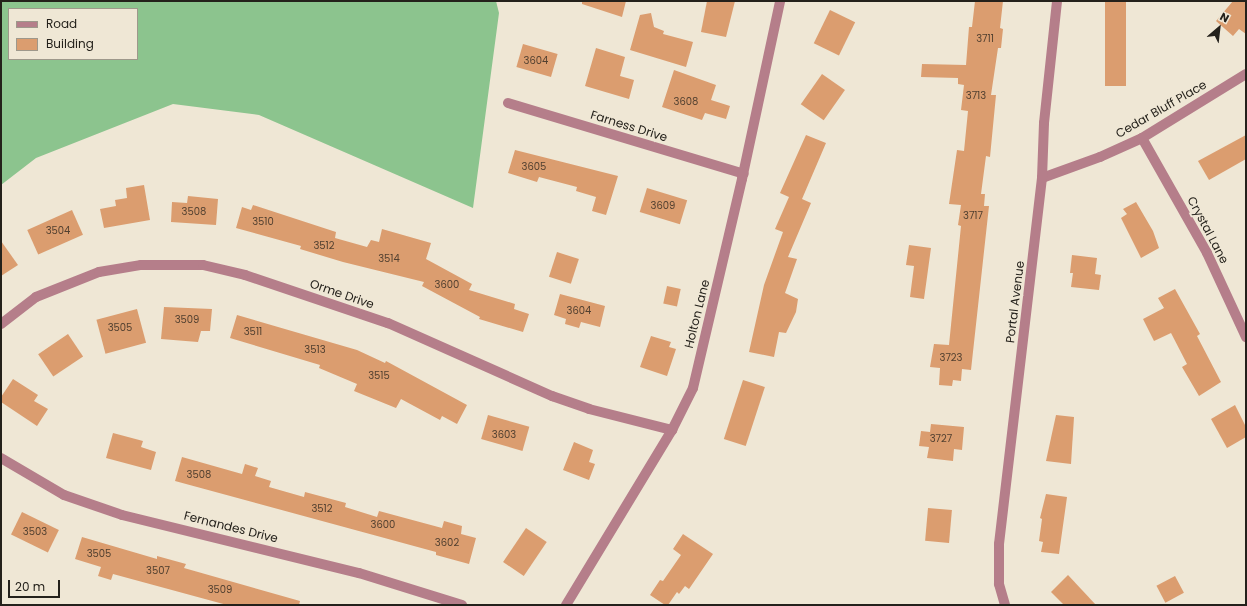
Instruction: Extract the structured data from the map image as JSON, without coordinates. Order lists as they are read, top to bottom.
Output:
{
  "streets": {
    "street": [
      "Cedar Bluff Place",
      "Farness Drive",
      "Crystal Lane",
      "Orme Drive",
      "Portal Avenue",
      "Holton Lane",
      "Fernandes Drive"
    ]
  },
  "crossings": [
    ["Cedar Bluff Place", "Crystal Lane"],
    ["Cedar Bluff Place", "Portal Avenue"],
    ["Farness Drive", "Holton Lane"],
    ["Orme Drive", "Holton Lane"]
  ],
  "house_numbers": [
    "3711",
    "3604",
    "3713",
    "3608",
    "3605",
    "3609",
    "3508",
    "3717",
    "3510",
    "3504",
    "3512",
    "3514",
    "3600",
    "3604",
    "3509",
    "3505",
    "3511",
    "3513",
    "3723",
    "3515",
    "3603",
    "3727",
    "3508",
    "3512",
    "3600",
    "3503",
    "3602",
    "3505",
    "3507",
    "3509"
  ],
  "legend": ["Road", "Building"],
  "scale_bar": "20 m",
  "north": "top right"
}
